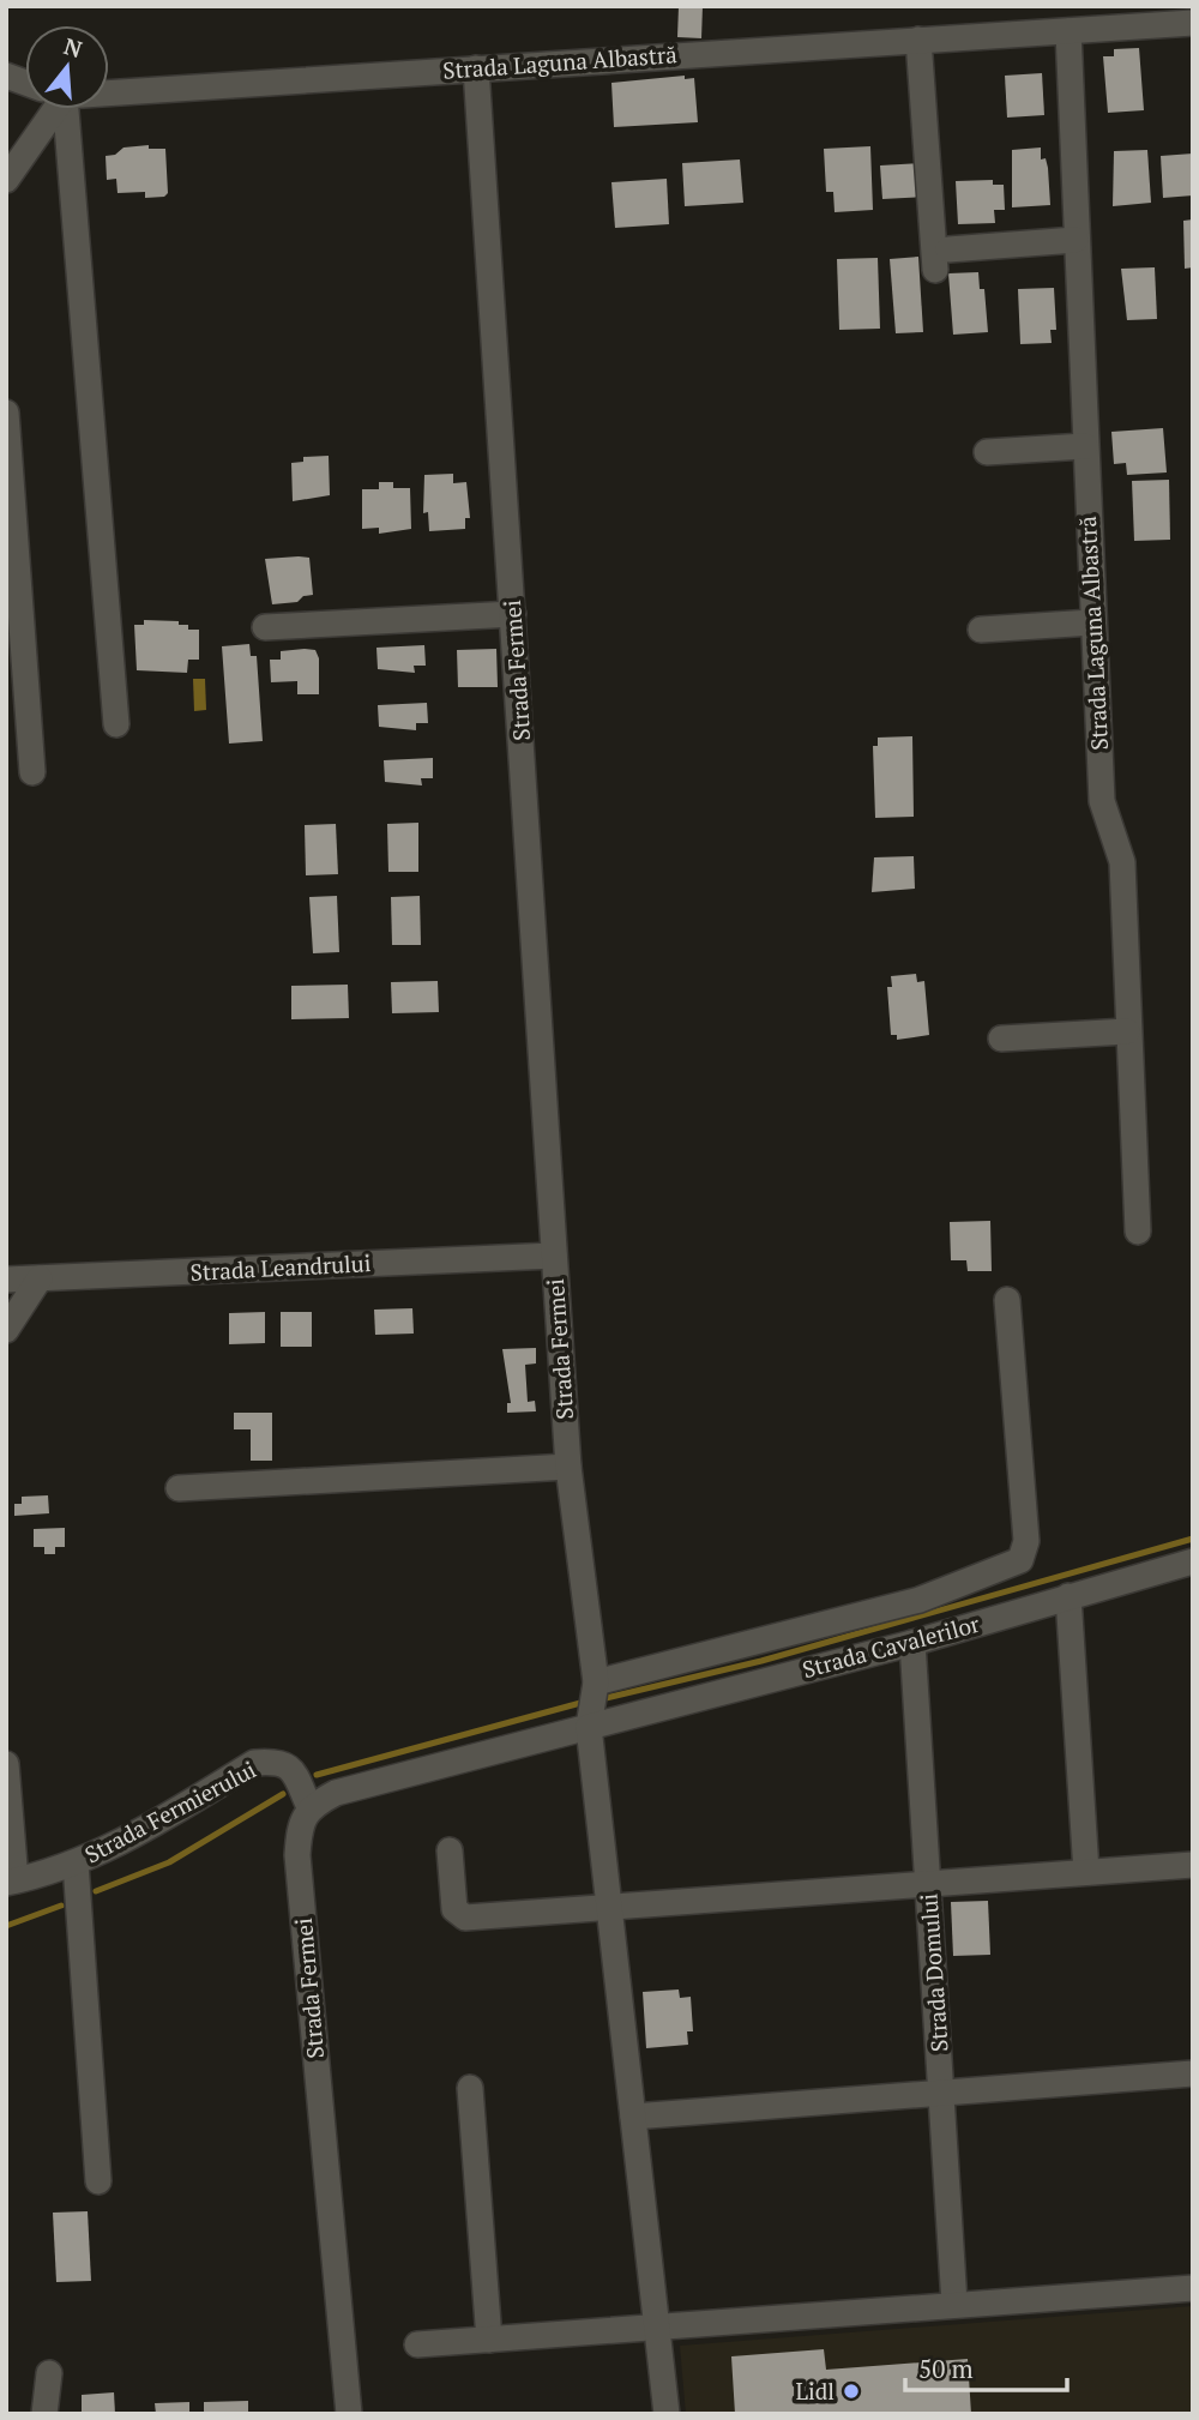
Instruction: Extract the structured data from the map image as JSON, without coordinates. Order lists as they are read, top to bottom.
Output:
{
  "streets": {
    "street": [
      "Strada Laguna Albastră",
      "Strada Fermei",
      "Strada Leandrului",
      "Strada Cavalerilor",
      "Strada Fermierului",
      "Strada Domului"
    ]
  },
  "crossings": [
    ["Strada Laguna Albastră", "Strada Fermei"],
    ["Strada Fermei", "Strada Leandrului"],
    ["Strada Fermei", "Strada Cavalerilor"],
    ["Strada Fermei", "Strada Fermierului"],
    ["Strada Cavalerilor", "Strada Domului"]
  ],
  "places": ["Lidl"],
  "scale_bar": "50 m",
  "north": "top"
}
